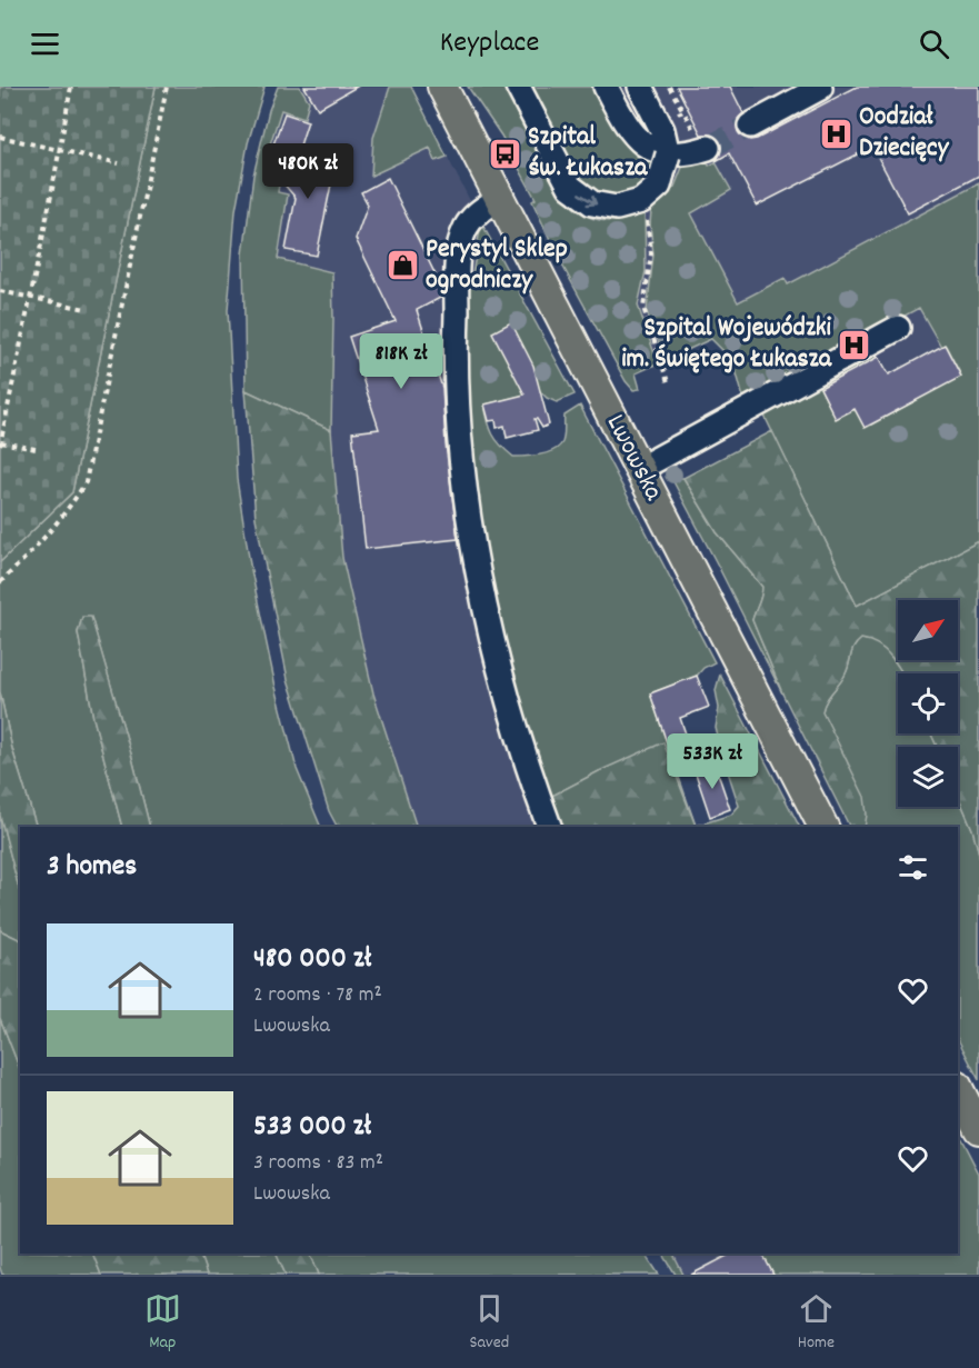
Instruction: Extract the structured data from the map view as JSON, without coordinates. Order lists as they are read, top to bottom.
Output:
{
  "streets": {
    "main road": ["Lwowska"]
  },
  "places": {
    "hospital": ["Oodział Dziecięcy", "Szpital Wojewódzki im. Świętego Łukasza"],
    "bus stop": ["Szpital św. Łukasza"],
    "shop": ["Perystyl Sklep ogrodniczy"]
  },
  "north": "top right",
  "page": {
    "header": "Keyplace",
    "price": ["480K zł", "818K zł", "533K zł"],
    "heading": "3 homes",
    "list": [
      {
        "name": "480 000 zł",
        "note": "2 rooms · 78 m² · Lwowska"
      },
      {
        "name": "533 000 zł",
        "note": "3 rooms · 83 m² · Lwowska"
      }
    ],
    "tabs": ["Map", "Saved", "Home"]
  }
}
